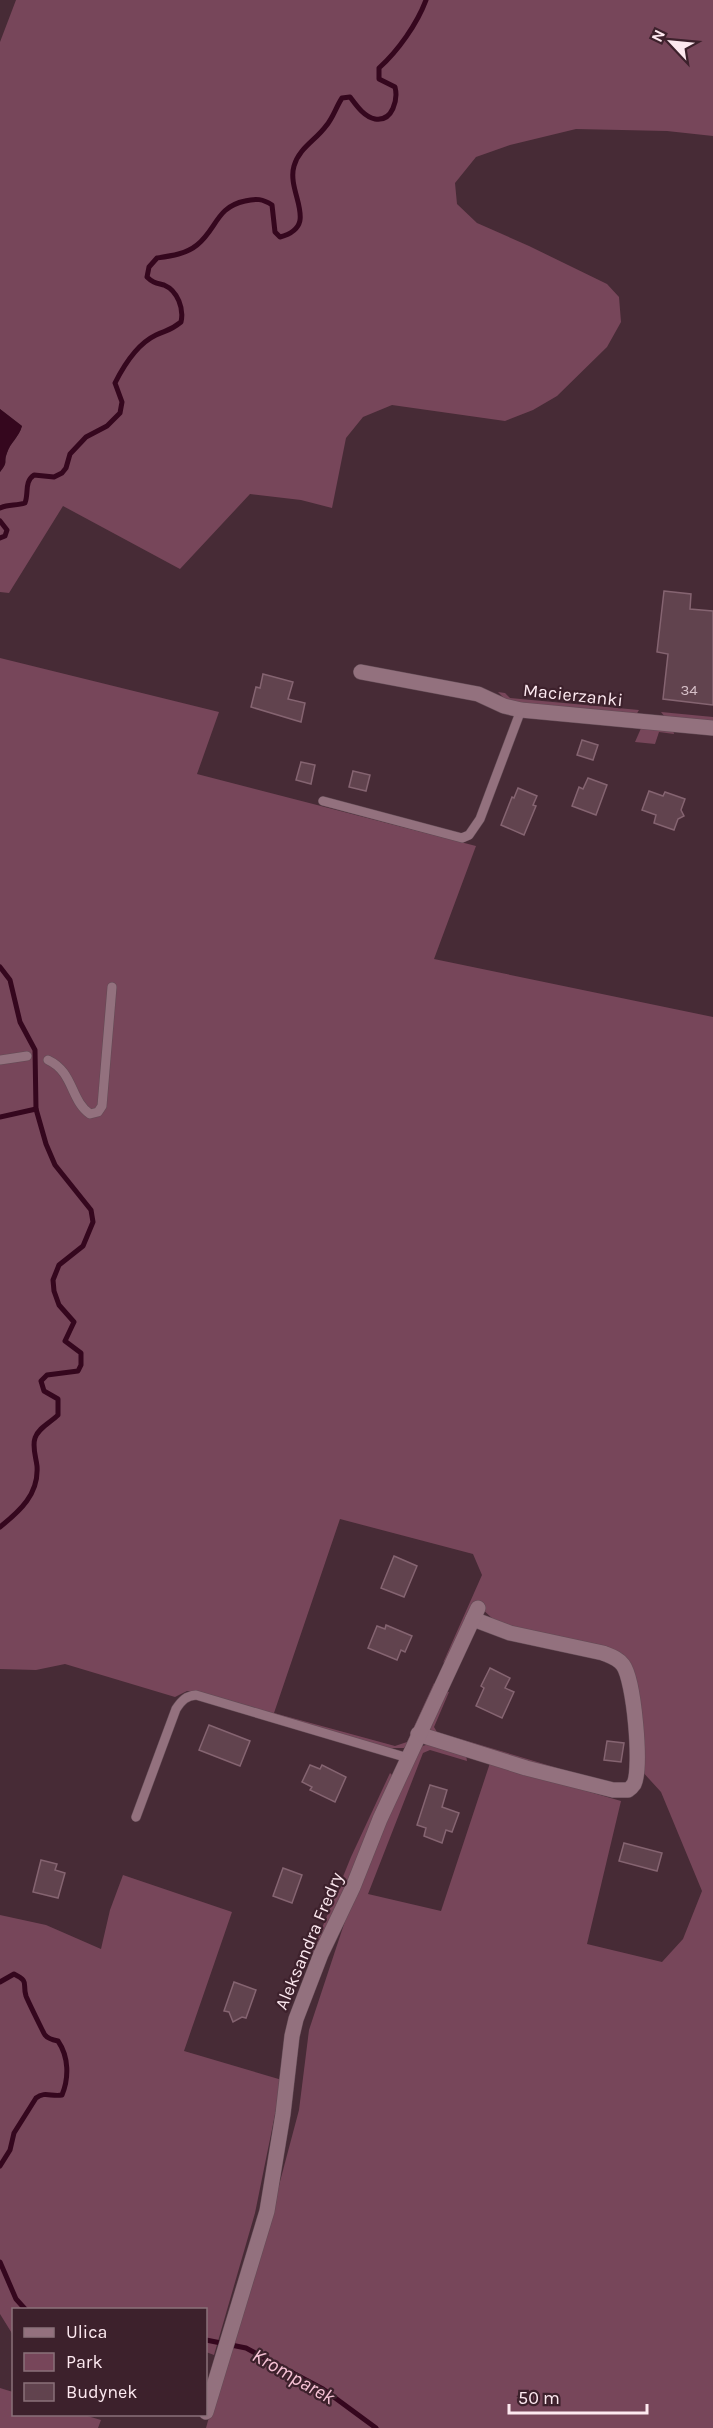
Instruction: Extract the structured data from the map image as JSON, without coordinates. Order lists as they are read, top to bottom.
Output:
{
  "streets": {
    "street": ["Macierzanki", "Aleksandra Fredry"]
  },
  "water": ["Kromparek"],
  "house_numbers": ["34"],
  "legend": ["Ulica", "Park", "Budynek"],
  "scale_bar": "50 m",
  "north": "top left"
}
